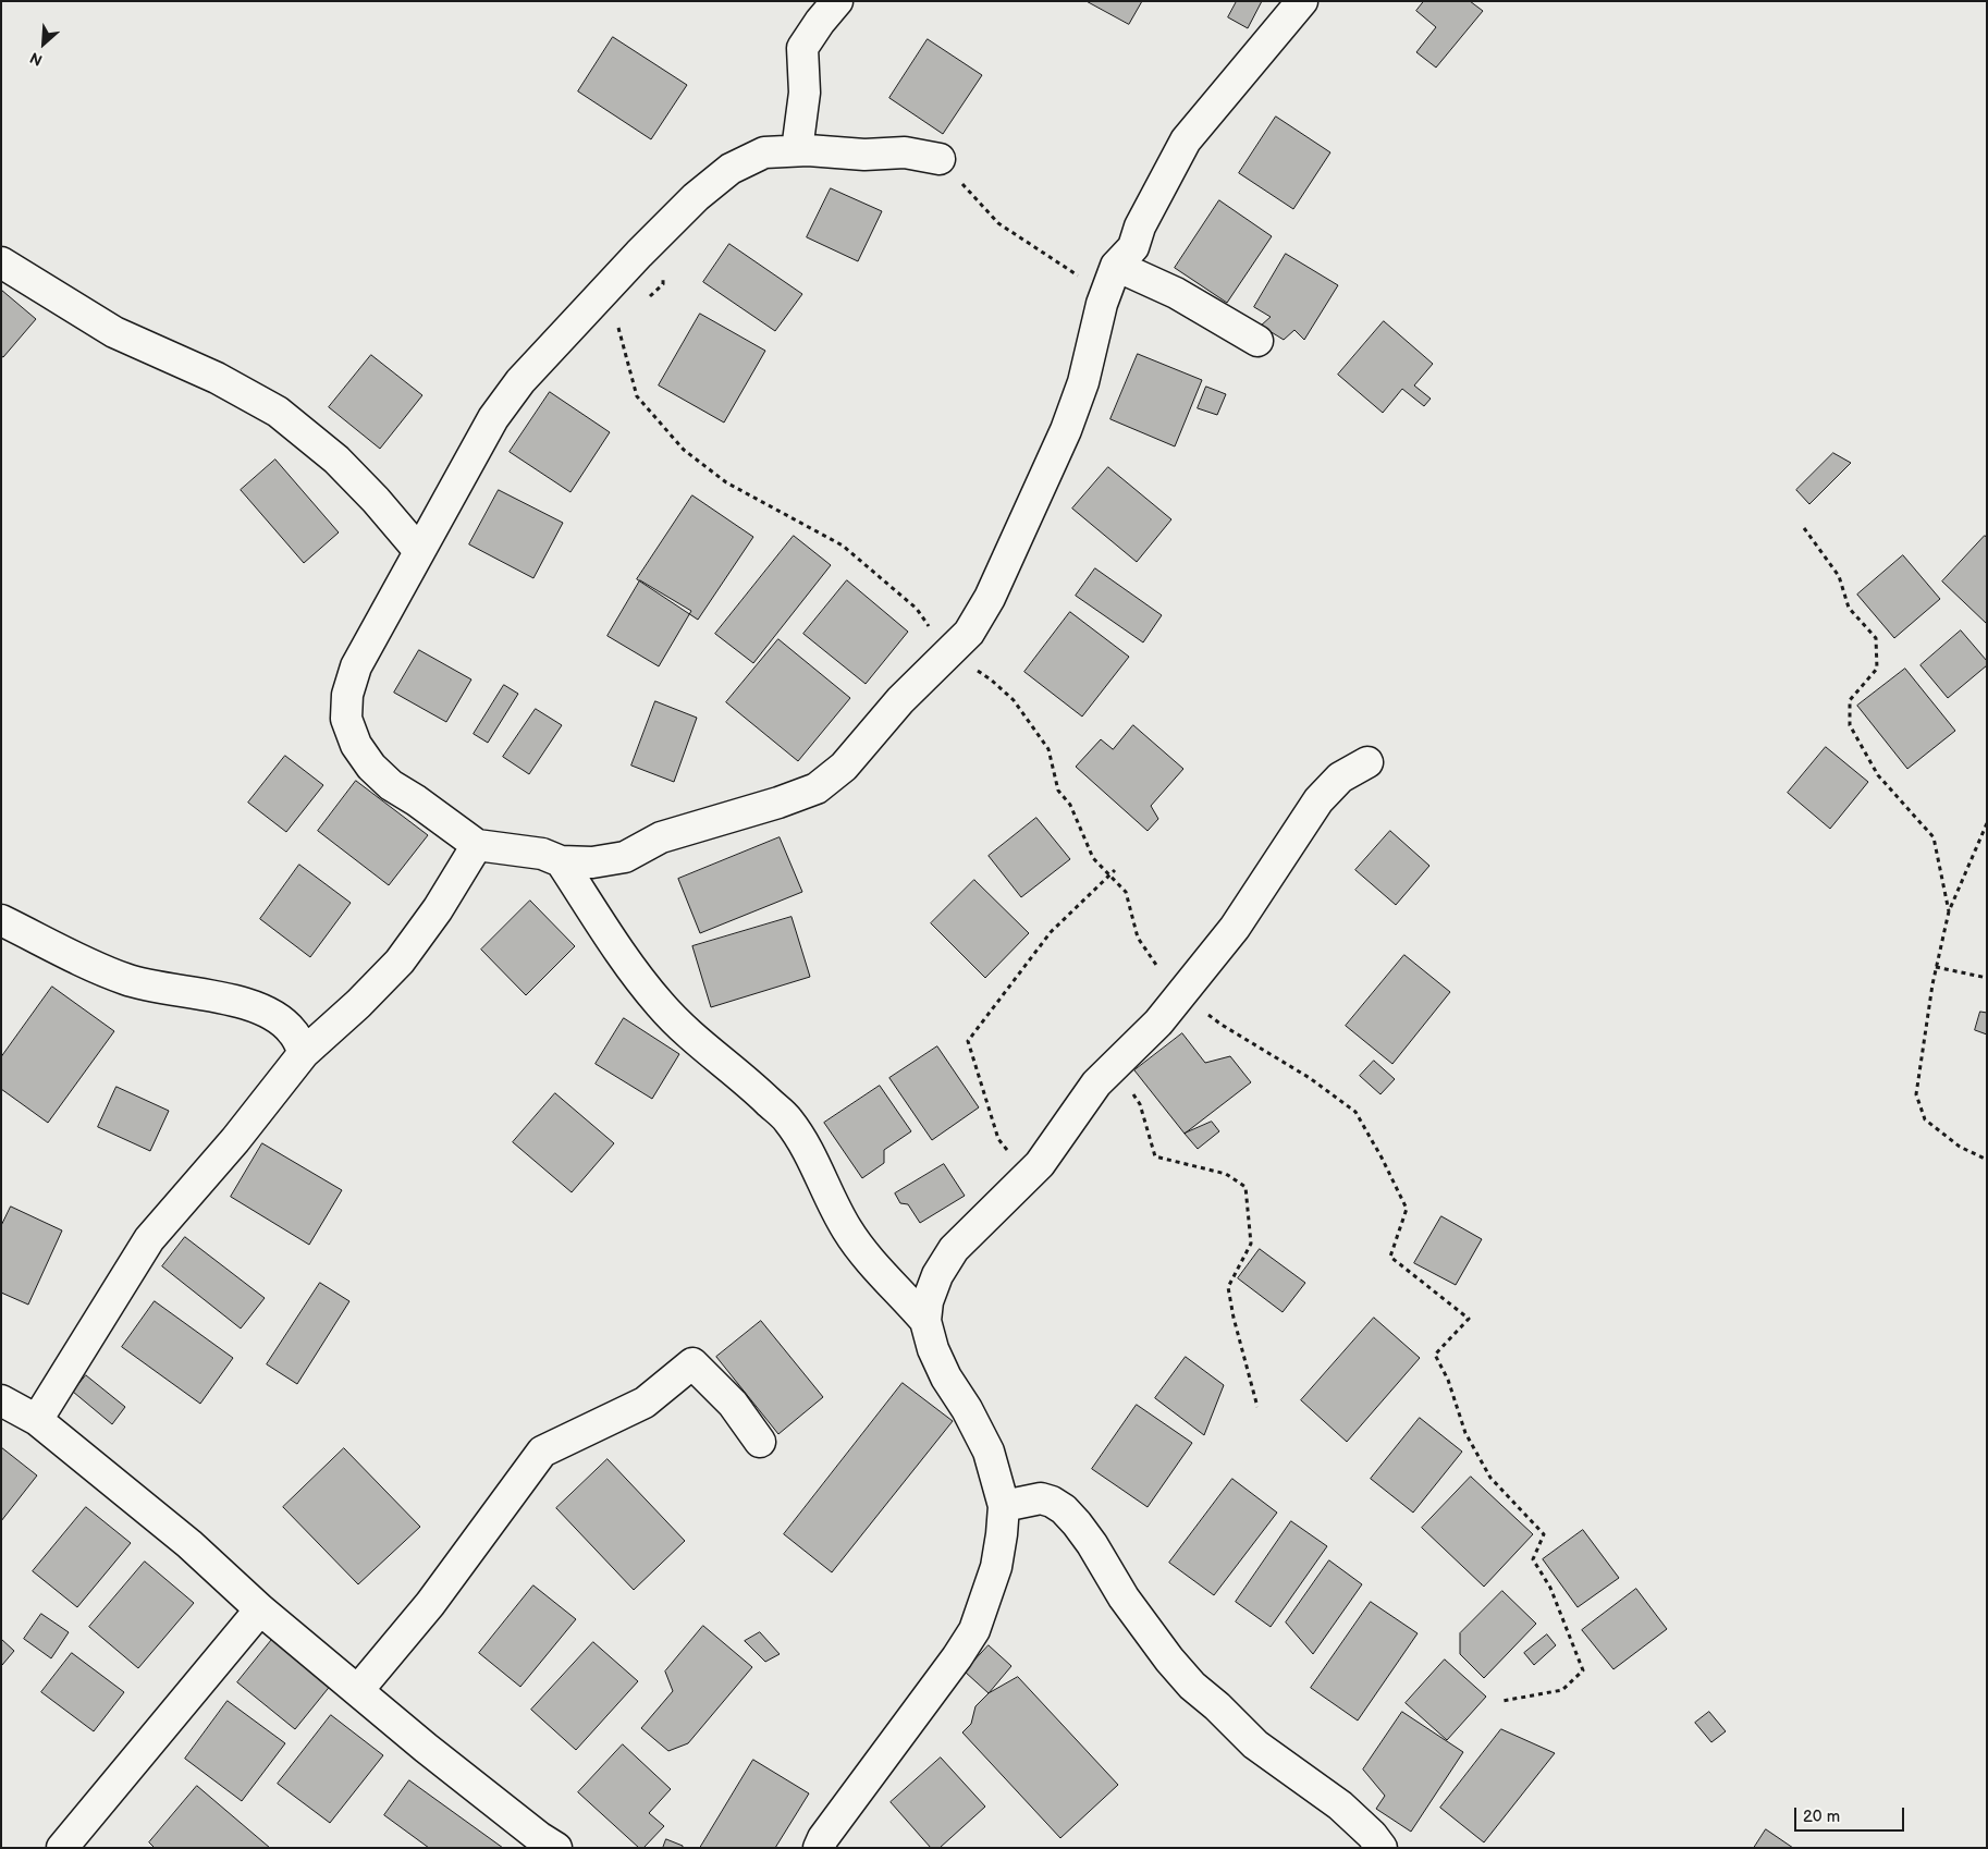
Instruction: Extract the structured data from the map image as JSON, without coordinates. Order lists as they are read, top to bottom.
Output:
{
  "scale_bar": "20 m",
  "north": "bottom left"
}
